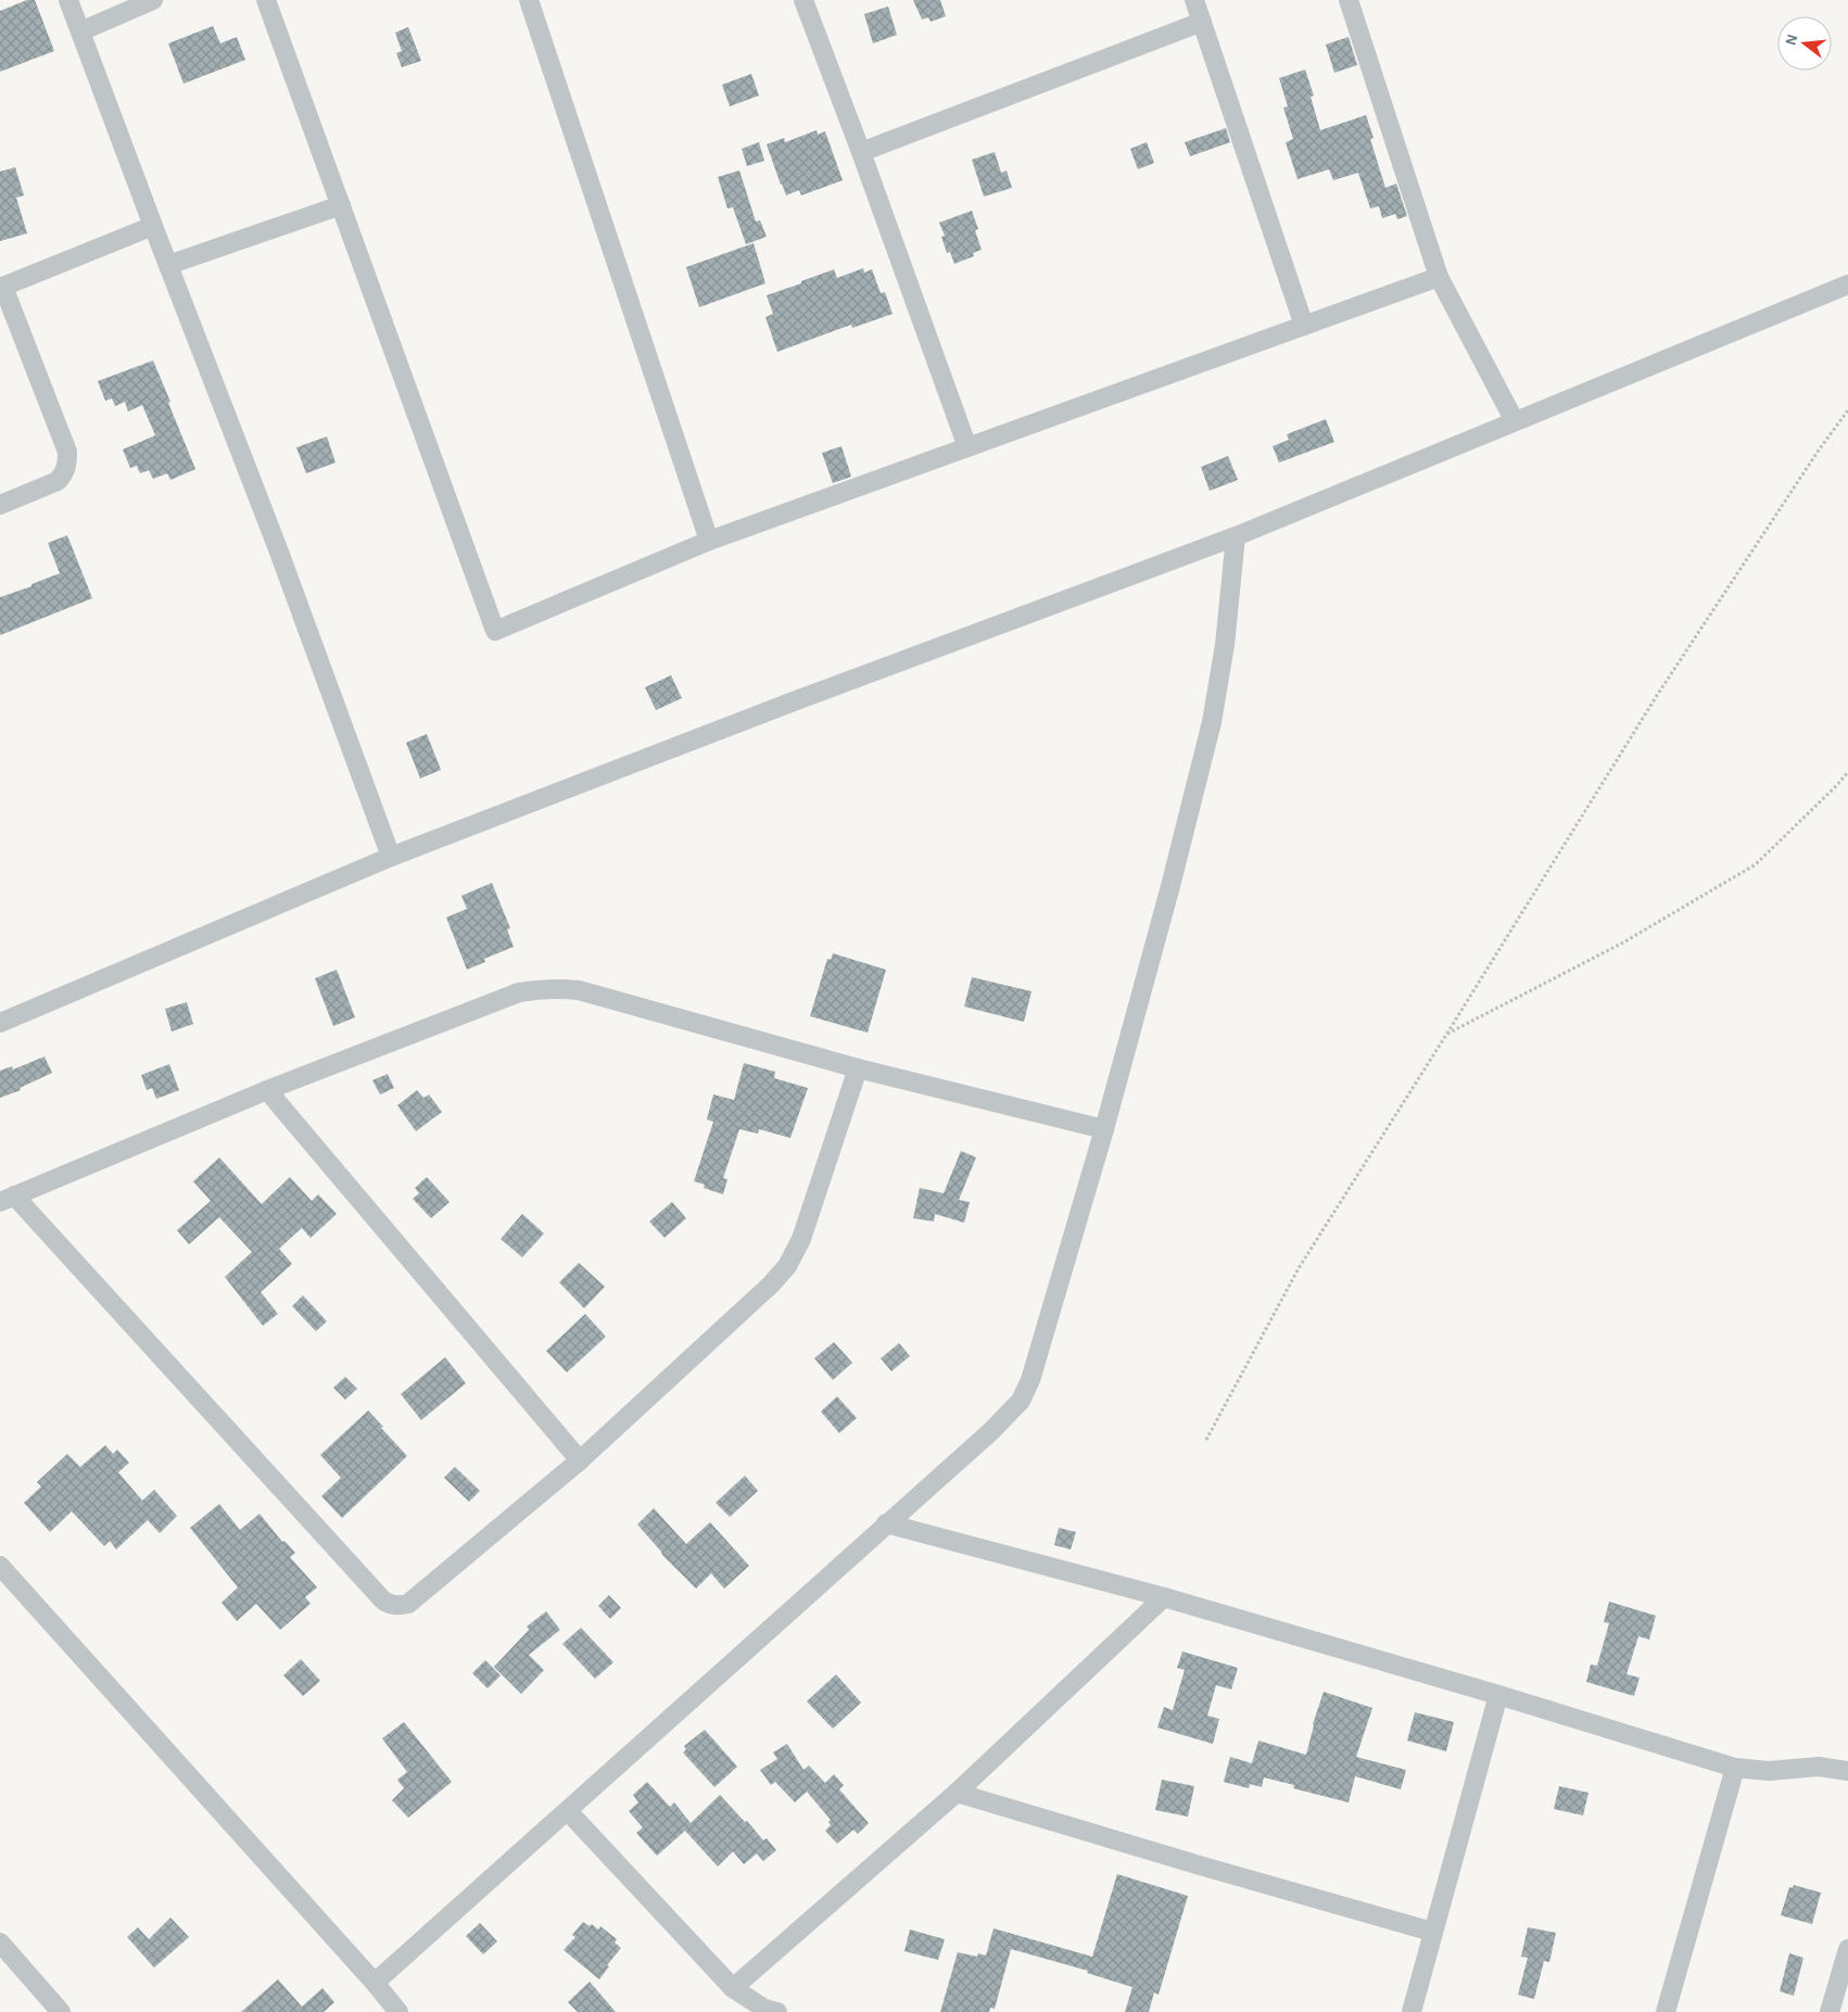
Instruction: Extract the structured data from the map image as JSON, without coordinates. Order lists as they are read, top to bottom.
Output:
{
  "north": "left"
}
